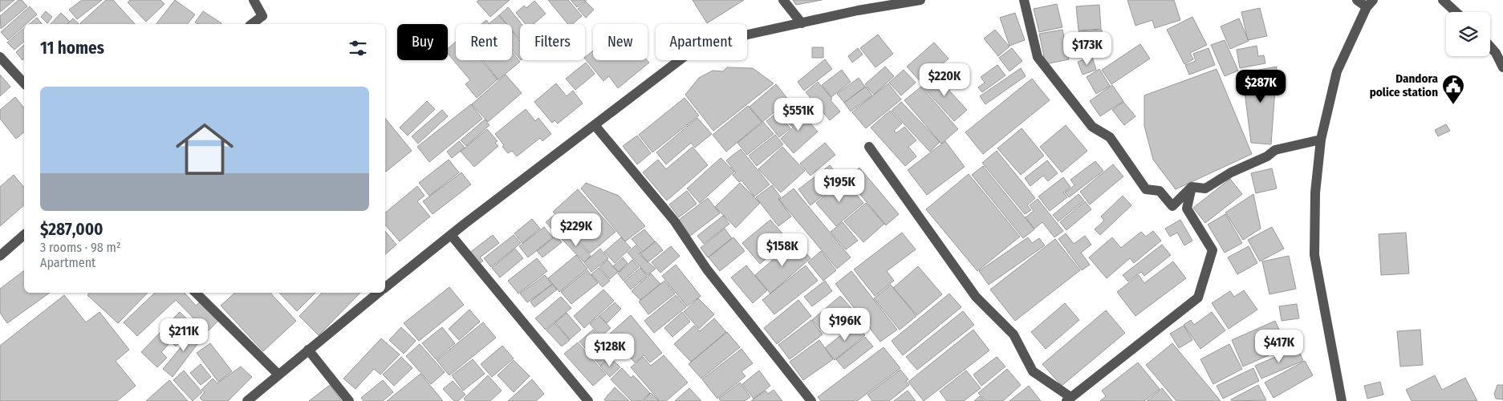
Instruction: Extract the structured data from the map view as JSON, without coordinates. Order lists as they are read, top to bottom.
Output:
{
  "places": {
    "public building": ["Dandora police station"]
  },
  "page": {
    "chip": [
      "Buy",
      "Rent",
      "Filters",
      "New",
      "Apartment"
    ],
    "heading": "11 homes",
    "price": [
      "$173K",
      "$220K",
      "$287K",
      "$551K",
      "$195K",
      "$229K",
      "$158K",
      "$196K",
      "$211K",
      "$417K",
      "$128K"
    ],
    "list": [
      {
        "name": "$287,000",
        "note": "3 rooms · 98 m² · Apartment"
      }
    ]
  }
}
